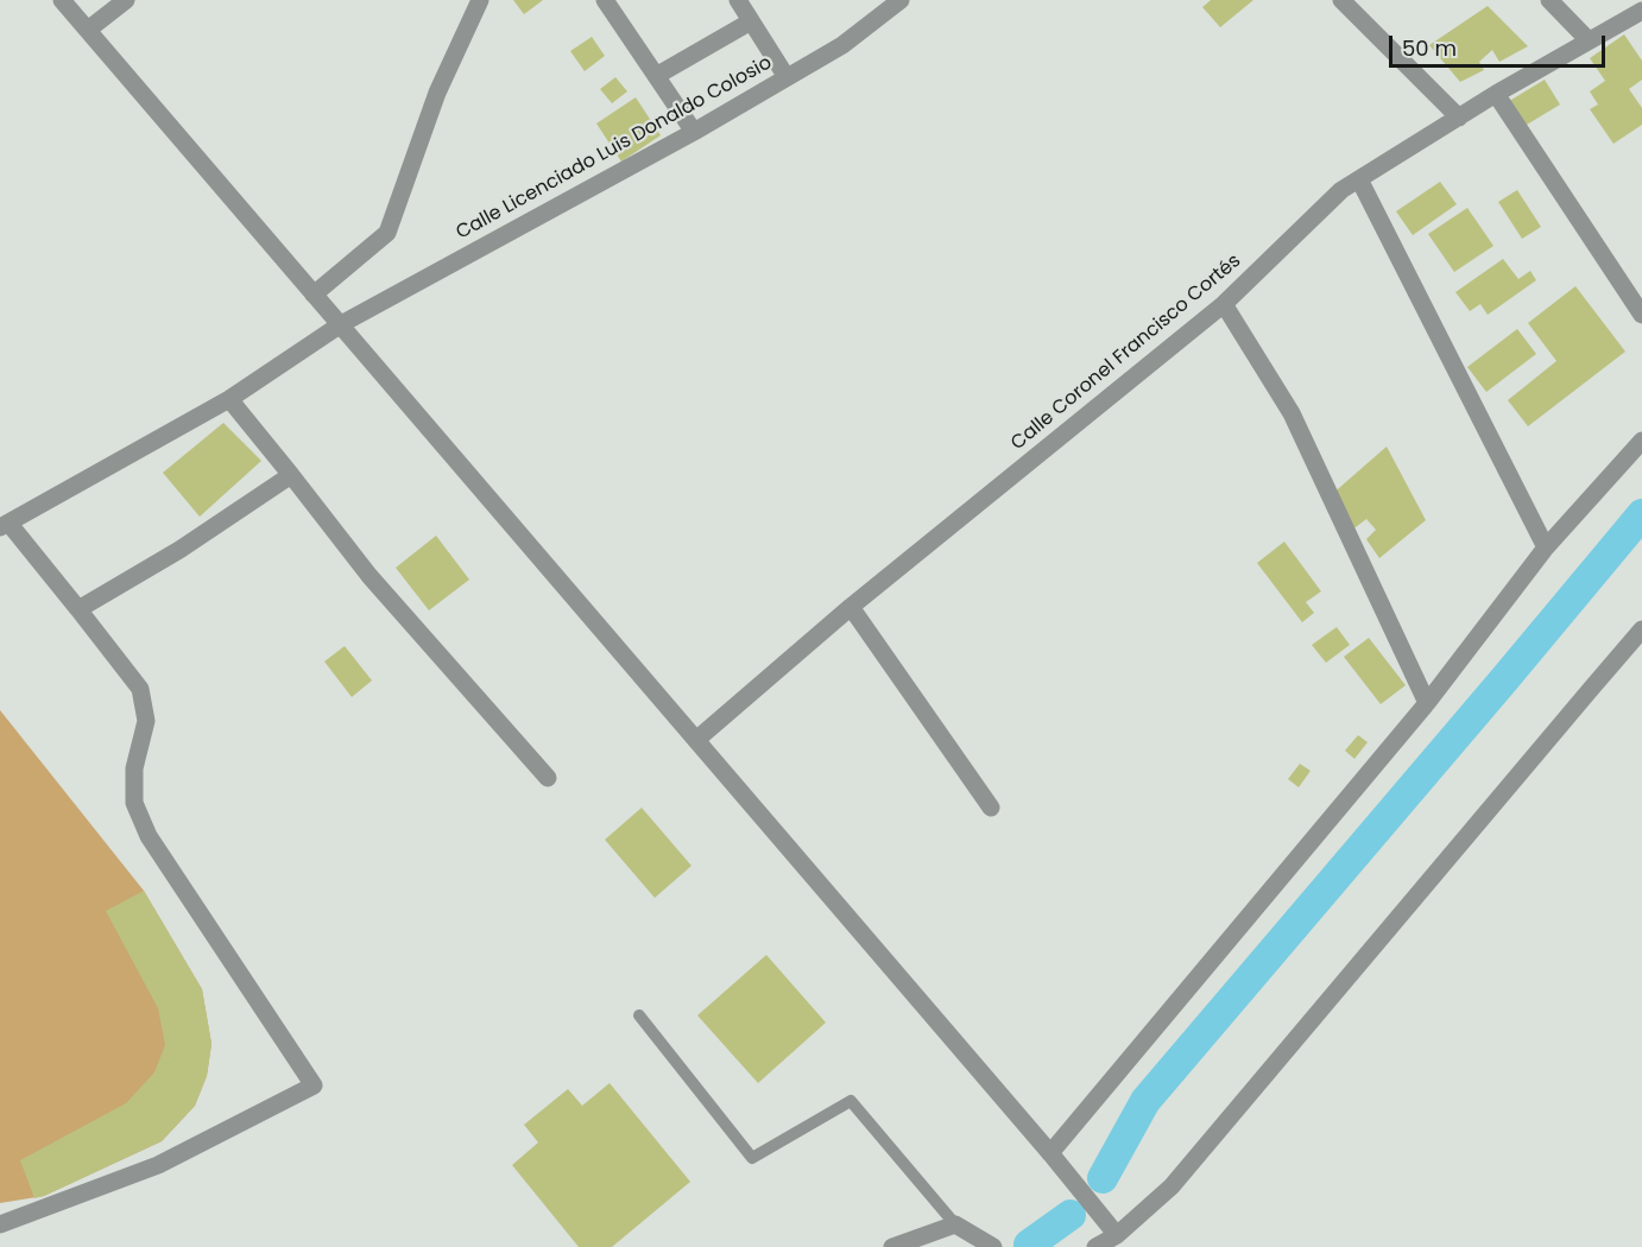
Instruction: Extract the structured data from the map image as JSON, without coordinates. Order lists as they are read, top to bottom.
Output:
{
  "streets": {
    "street": ["Calle Licenciado Luis Donaldo Colosio", "Calle Coronel Francisco Cortés"]
  },
  "scale_bar": "50 m"
}
